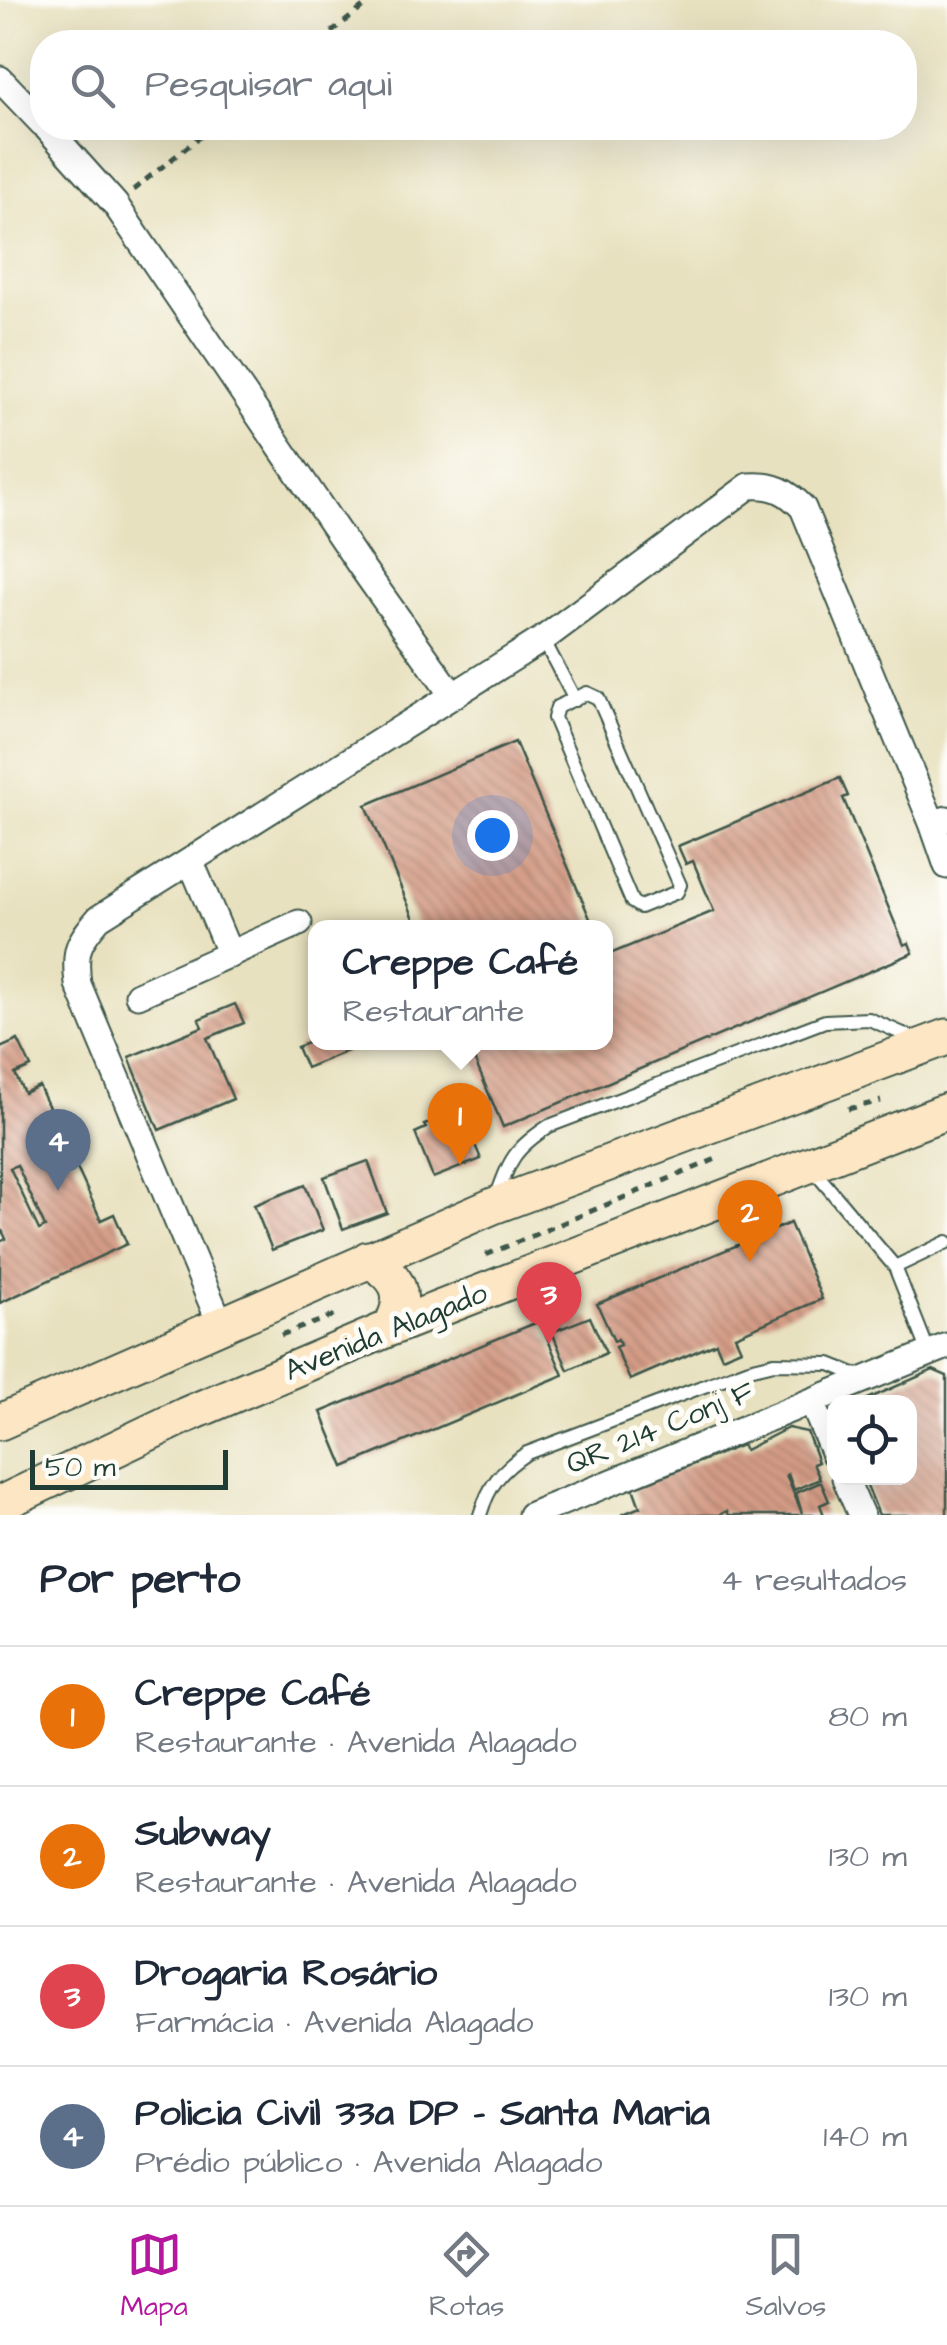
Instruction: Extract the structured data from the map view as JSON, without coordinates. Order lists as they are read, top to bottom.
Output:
{
  "streets": {
    "main road": ["Avenida Alagado"],
    "street": ["QR 214 Conj F"]
  },
  "scale_bar": "50 m",
  "page": {
    "search": "Pesquisar aqui",
    "popup": ["Creppe Café", "Restaurante"],
    "pins": [
      "1",
      "4",
      "2",
      "3"
    ],
    "scale": "50 m",
    "heading": ["Por perto", "4 resultados"],
    "list": [
      {
        "mark": "1",
        "name": "Creppe Café",
        "note": "Restaurante · Avenida Alagado",
        "value": "80 m"
      },
      {
        "mark": "2",
        "name": "Subway",
        "note": "Restaurante · Avenida Alagado",
        "value": "130 m"
      },
      {
        "mark": "3",
        "name": "Drogaria Rosário",
        "note": "Farmácia · Avenida Alagado",
        "value": "130 m"
      },
      {
        "mark": "4",
        "name": "Policia Civil 33a DP - Santa Maria",
        "note": "Prédio público · Avenida Alagado",
        "value": "140 m"
      }
    ],
    "nav": ["Mapa", "Rotas", "Salvos"]
  }
}
